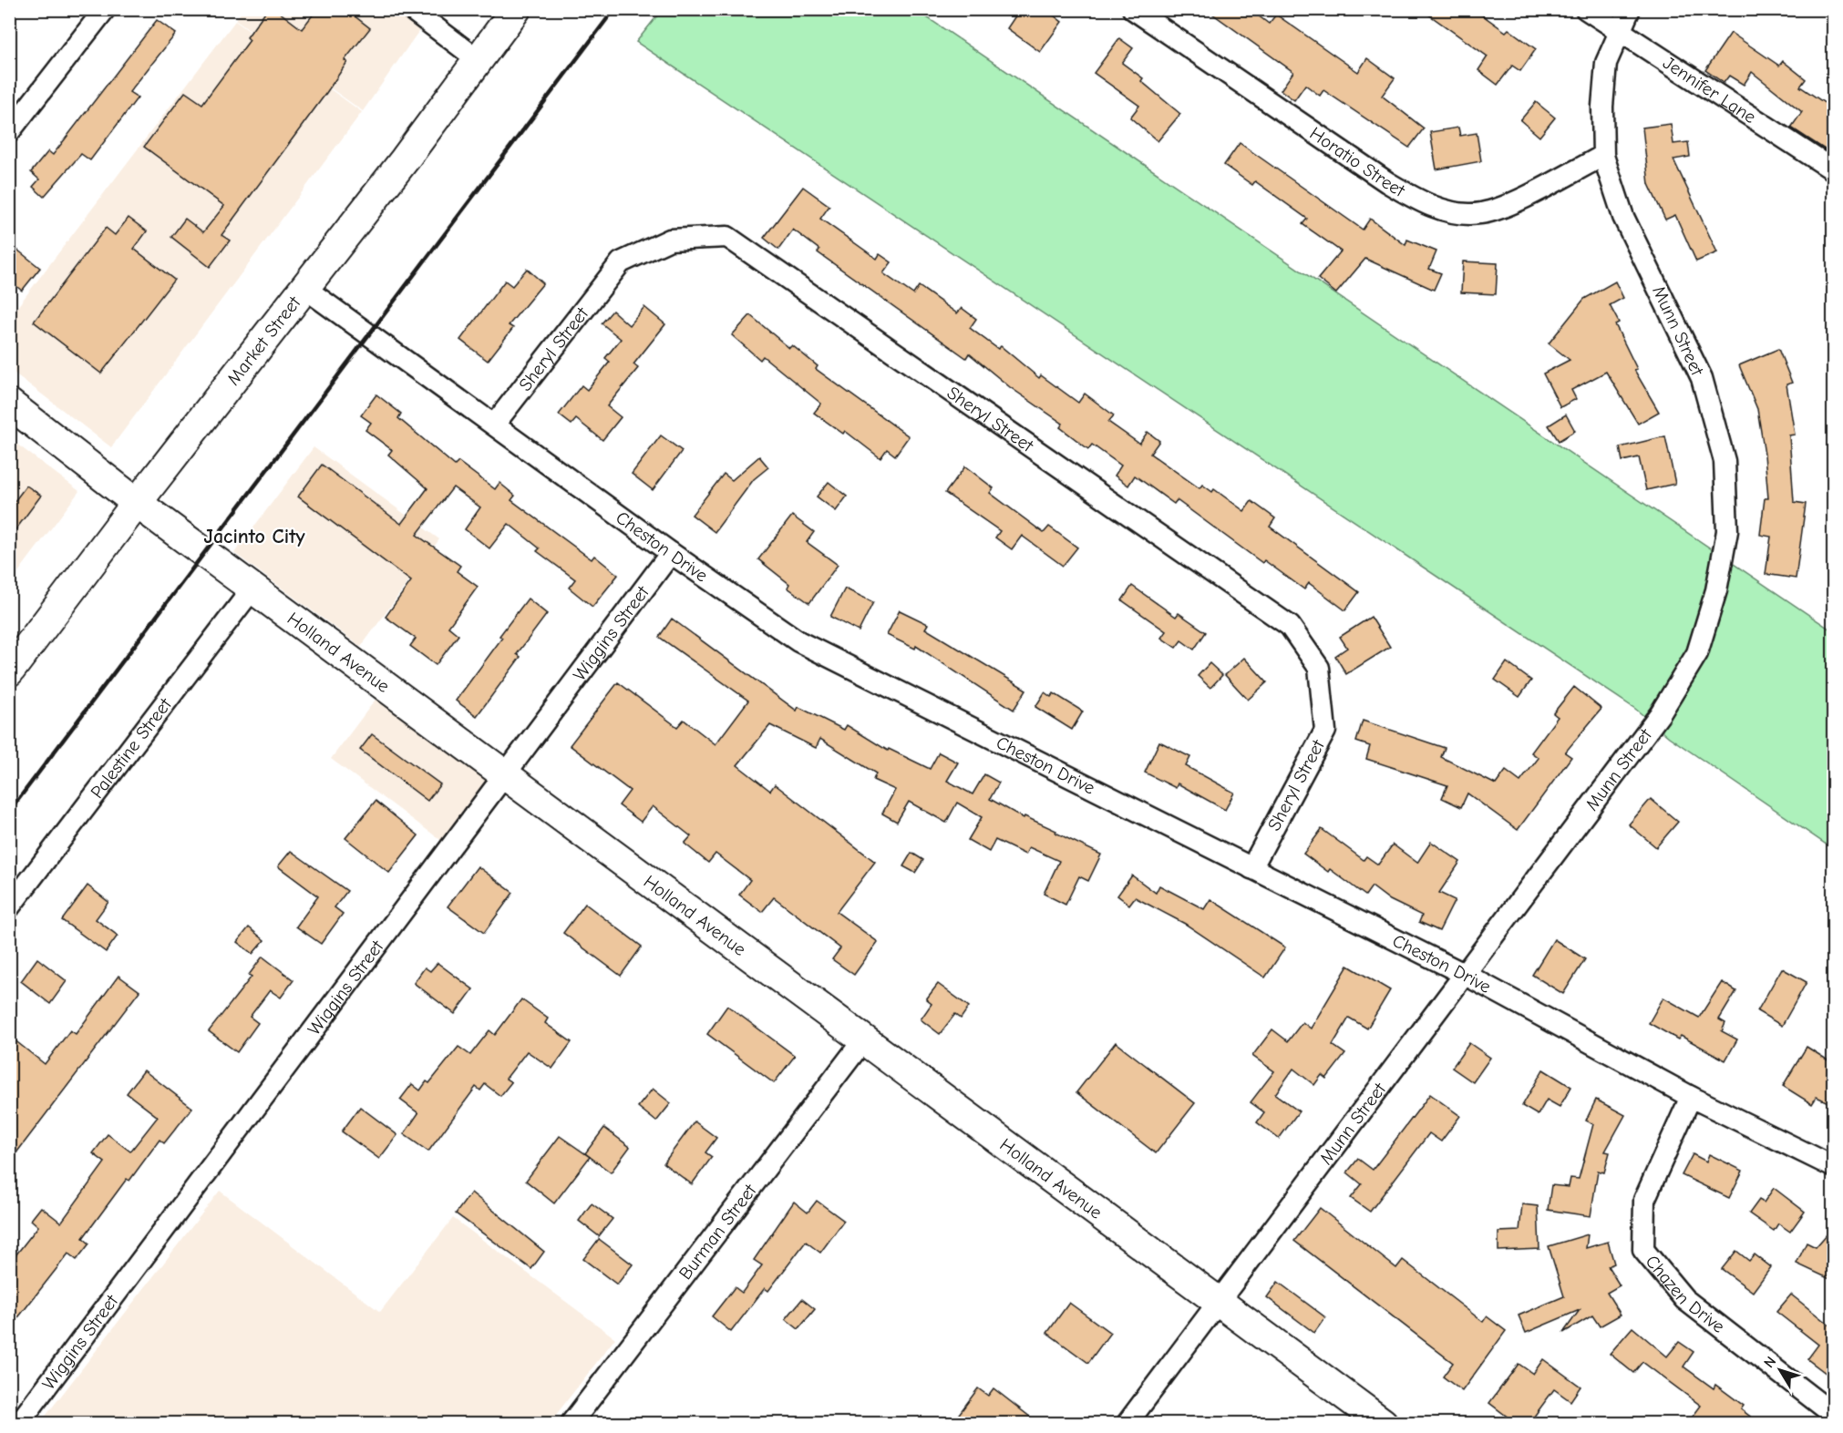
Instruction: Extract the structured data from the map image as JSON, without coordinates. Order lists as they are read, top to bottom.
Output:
{
  "streets": {
    "main road": ["Market Street", "Holland Avenue"],
    "street": [
      "Jennifer Lane",
      "Horatio Street",
      "Munn Street",
      "Sheryl Street",
      "Cheston Drive",
      "Wiggins Street",
      "Palestine Street",
      "Burman Street",
      "Chazen Drive"
    ]
  },
  "crossings": [
    ["Jennifer Lane", "Munn Street"],
    ["Horatio Street", "Munn Street"],
    ["Munn Street", "Cheston Drive"],
    ["Munn Street", "Holland Avenue"],
    ["Market Street", "Cheston Drive"],
    ["Market Street", "Holland Avenue"],
    ["Sheryl Street", "Cheston Drive"],
    ["Cheston Drive", "Wiggins Street"],
    ["Cheston Drive", "Chazen Drive"],
    ["Wiggins Street", "Holland Avenue"],
    ["Holland Avenue", "Palestine Street"],
    ["Holland Avenue", "Burman Street"]
  ],
  "districts": ["Jacinto City"],
  "north": "top left"
}
